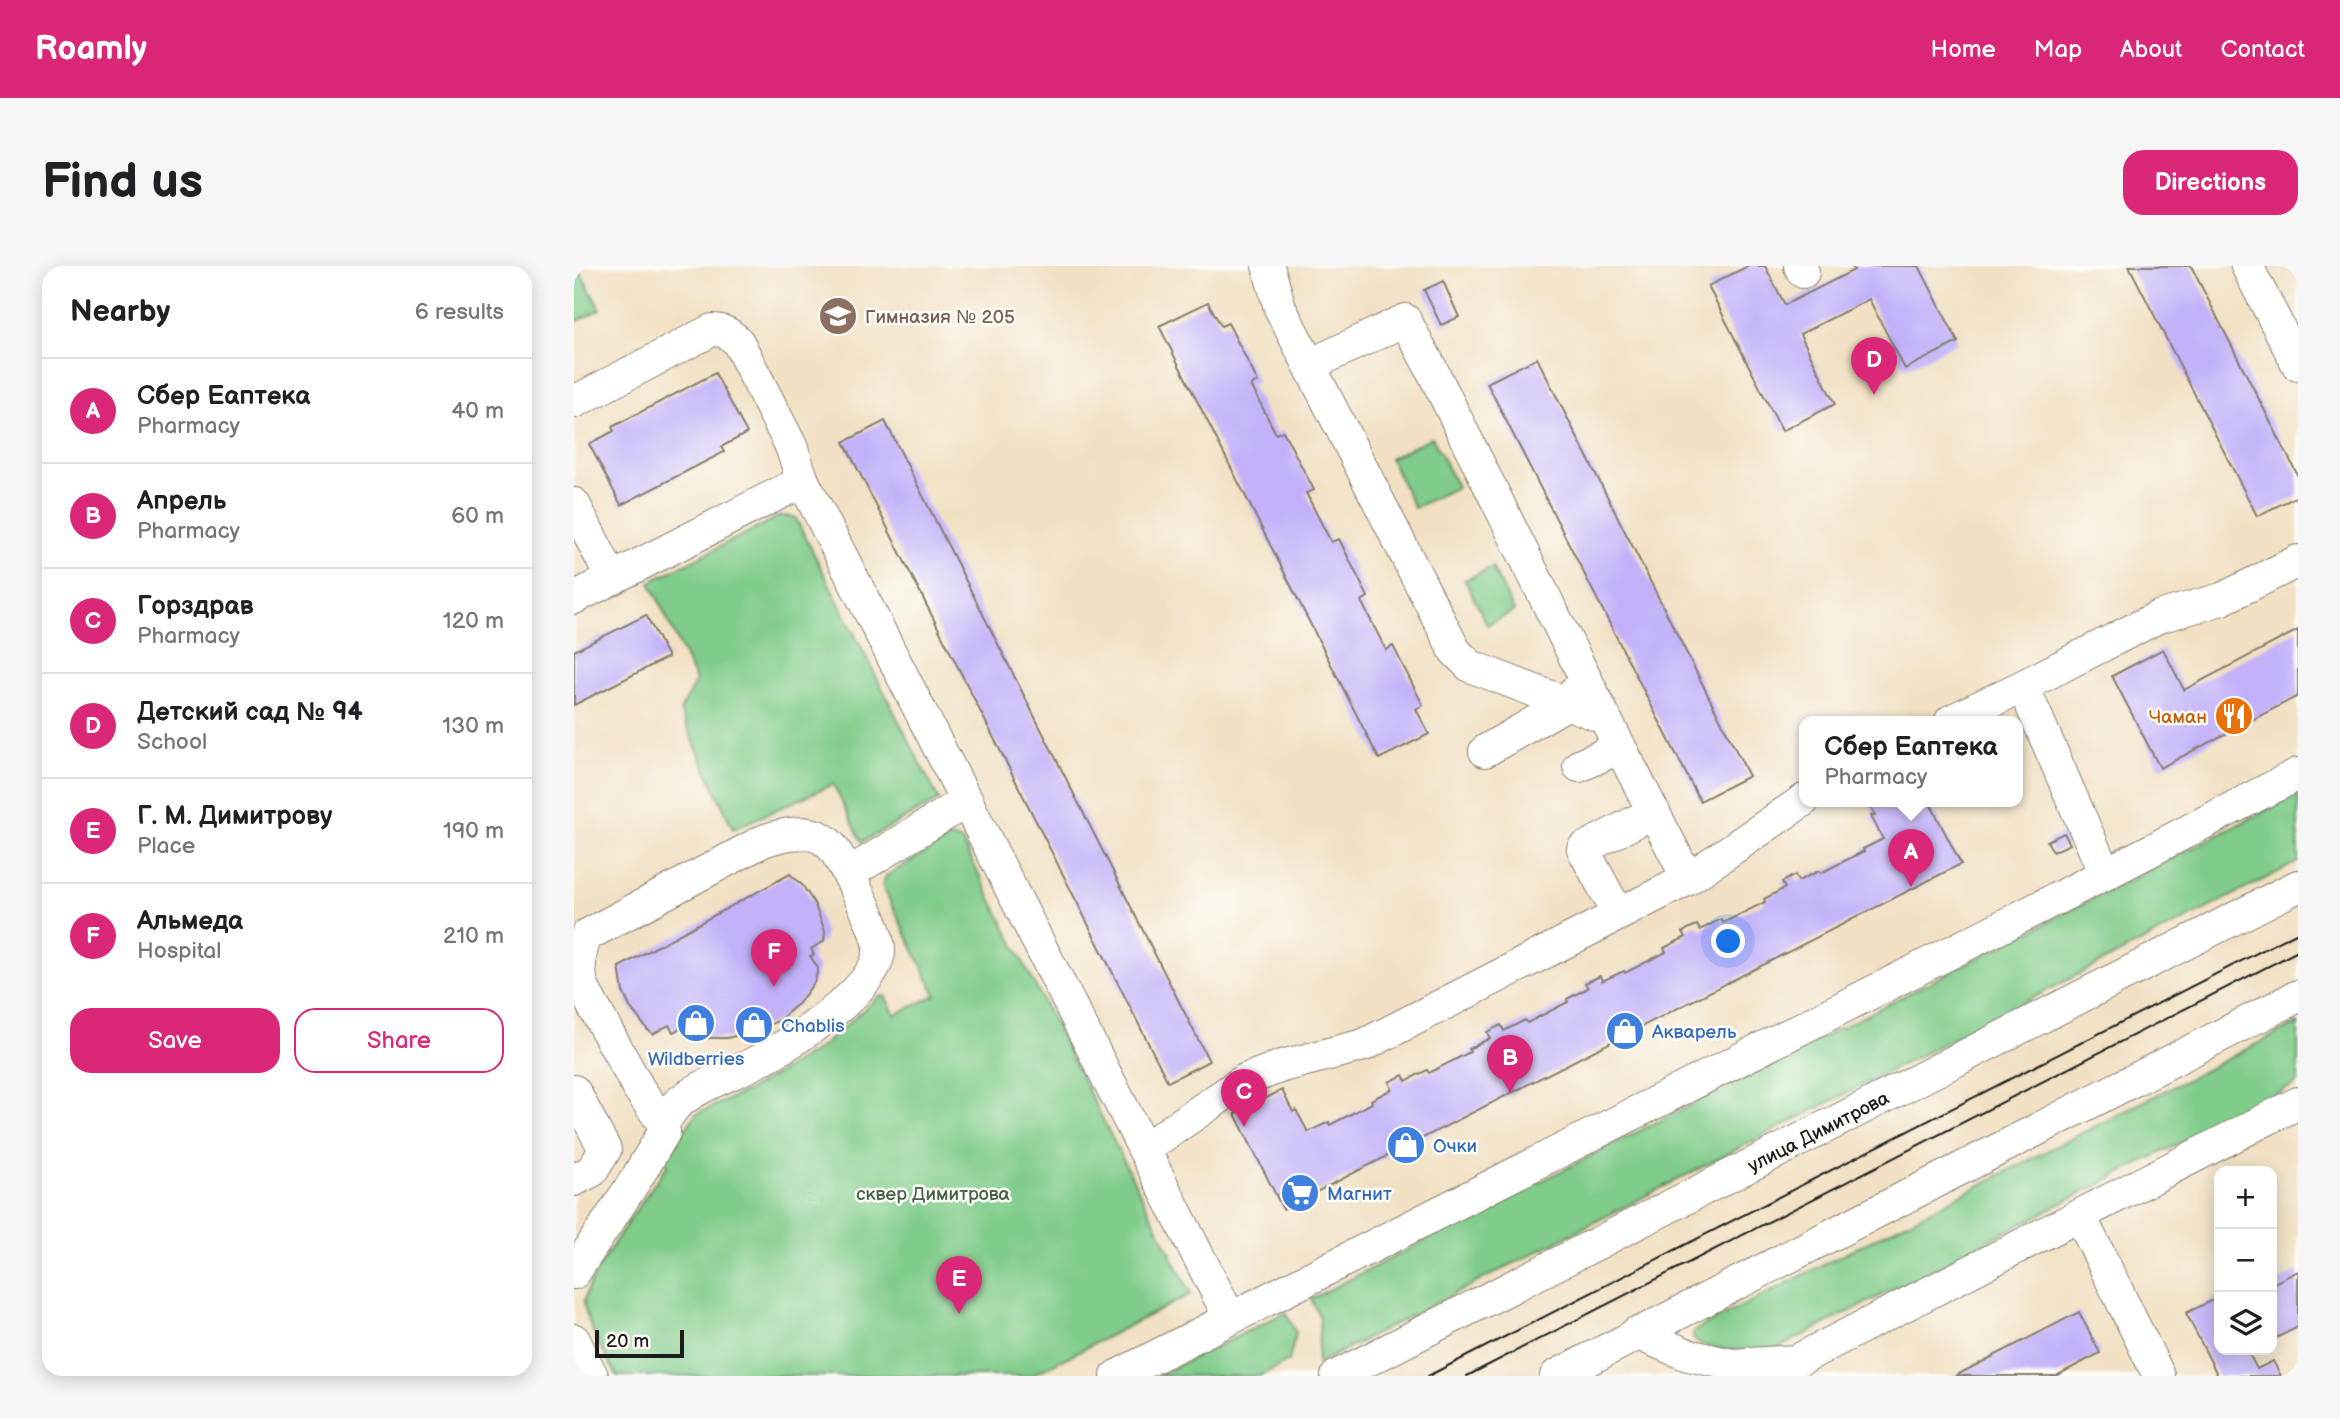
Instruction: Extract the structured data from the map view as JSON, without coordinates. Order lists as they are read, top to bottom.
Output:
{
  "streets": {
    "street": ["улица Димитрова"]
  },
  "parks": ["сквер Димитрова"],
  "places": {
    "school or university": ["Гимназия № 205"],
    "restaurant": ["Чаман"],
    "shop": [
      "Wildberries",
      "Chablis",
      "Акварель",
      "Очки"
    ],
    "supermarket": ["Магнит"]
  },
  "scale_bar": "20 m",
  "page": {
    "header": "Roamly",
    "nav": [
      "Home",
      "Map",
      "About",
      "Contact"
    ],
    "buttons": [
      "Directions",
      ["Save", "Share"]
    ],
    "title": "Find us",
    "heading": ["Nearby", "6 results"],
    "pins": [
      "D",
      "A",
      "F",
      "B",
      "C",
      "E"
    ],
    "list": [
      {
        "mark": "A",
        "name": "Сбер Еаптека",
        "note": "Pharmacy",
        "value": "40 m"
      },
      {
        "mark": "B",
        "name": "Апрель",
        "note": "Pharmacy",
        "value": "60 m"
      },
      {
        "mark": "C",
        "name": "Горздрав",
        "note": "Pharmacy",
        "value": "120 m"
      },
      {
        "mark": "D",
        "name": "Детский сад № 94",
        "note": "School",
        "value": "130 m"
      },
      {
        "mark": "E",
        "name": "Г. М. Димитрову",
        "note": "Place",
        "value": "190 m"
      },
      {
        "mark": "F",
        "name": "Альмеда",
        "note": "Hospital",
        "value": "210 m"
      }
    ],
    "popup": ["Сбер Еаптека", "Pharmacy"],
    "map_buttons": ["+", "−"],
    "scale": "20 m"
  }
}
